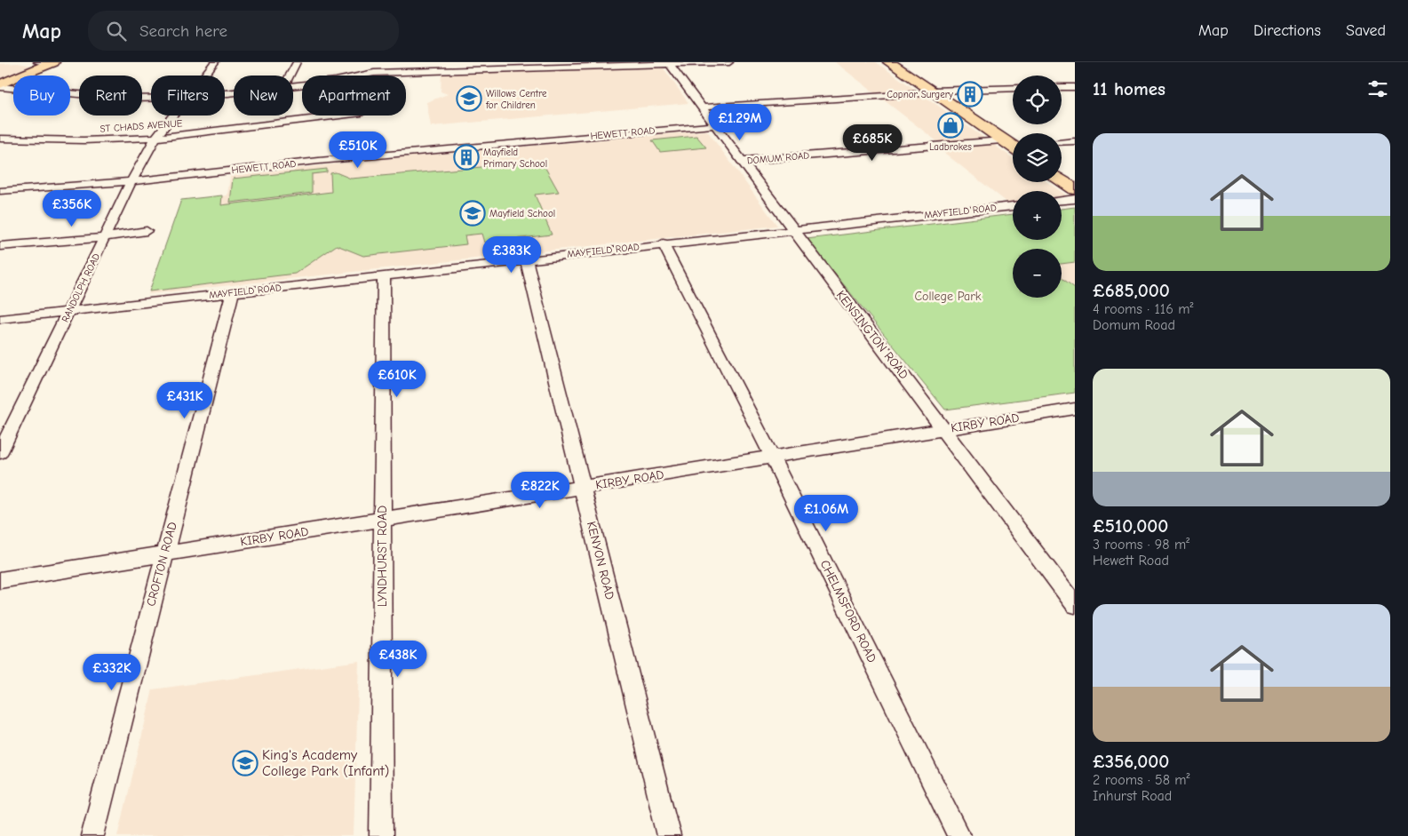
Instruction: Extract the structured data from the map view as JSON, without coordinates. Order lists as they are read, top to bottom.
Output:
{
  "streets": {
    "street": [
      "ST CHADS AVENUE",
      "HEWETT ROAD",
      "DOMUM ROAD",
      "MAYFIELD ROAD",
      "RANDOLPH ROAD",
      "KENSINGTON ROAD",
      "KIRBY ROAD",
      "LYNDHURST ROAD",
      "KENYON ROAD",
      "CROFTON ROAD",
      "CHELMSFORD ROAD"
    ]
  },
  "crossings": [
    ["ST CHADS AVENUE", "RANDOLPH ROAD"],
    ["HEWETT ROAD", "RANDOLPH ROAD"],
    ["HEWETT ROAD", "KENSINGTON ROAD"],
    ["DOMUM ROAD", "KENSINGTON ROAD"],
    ["MAYFIELD ROAD", "RANDOLPH ROAD"],
    ["MAYFIELD ROAD", "KENSINGTON ROAD"],
    ["MAYFIELD ROAD", "LYNDHURST ROAD"],
    ["MAYFIELD ROAD", "KENYON ROAD"],
    ["MAYFIELD ROAD", "CROFTON ROAD"],
    ["MAYFIELD ROAD", "CHELMSFORD ROAD"],
    ["KENSINGTON ROAD", "KIRBY ROAD"],
    ["KIRBY ROAD", "LYNDHURST ROAD"],
    ["KIRBY ROAD", "KENYON ROAD"],
    ["KIRBY ROAD", "CROFTON ROAD"],
    ["KIRBY ROAD", "CHELMSFORD ROAD"]
  ],
  "parks": ["College Park"],
  "places": {
    "building": ["Copnor Surgery", "Mayfield Primary School"],
    "school or university": ["Willows Centre for Children", "Mayfield School", "King's Academy College Park (Infant)"],
    "shop": ["Ladbrokes"]
  },
  "page": {
    "header": "Map",
    "search": "Search here",
    "nav": ["Map", "Directions", "Saved"],
    "heading": "11 homes",
    "map_buttons": ["+", "−"],
    "chip": [
      "Buy",
      "Rent",
      "Filters",
      "New",
      "Apartment"
    ],
    "price": [
      "£1.29M",
      "£685K",
      "£510K",
      "£356K",
      "£383K",
      "£610K",
      "£431K",
      "£822K",
      "£1.06M",
      "£438K",
      "£332K"
    ],
    "list": [
      {
        "name": "£685,000",
        "note": "4 rooms · 116 m² · Domum Road"
      },
      {
        "name": "£510,000",
        "note": "3 rooms · 98 m² · Hewett Road"
      },
      {
        "name": "£356,000",
        "note": "2 rooms · 58 m² · Inhurst Road"
      }
    ]
  }
}
